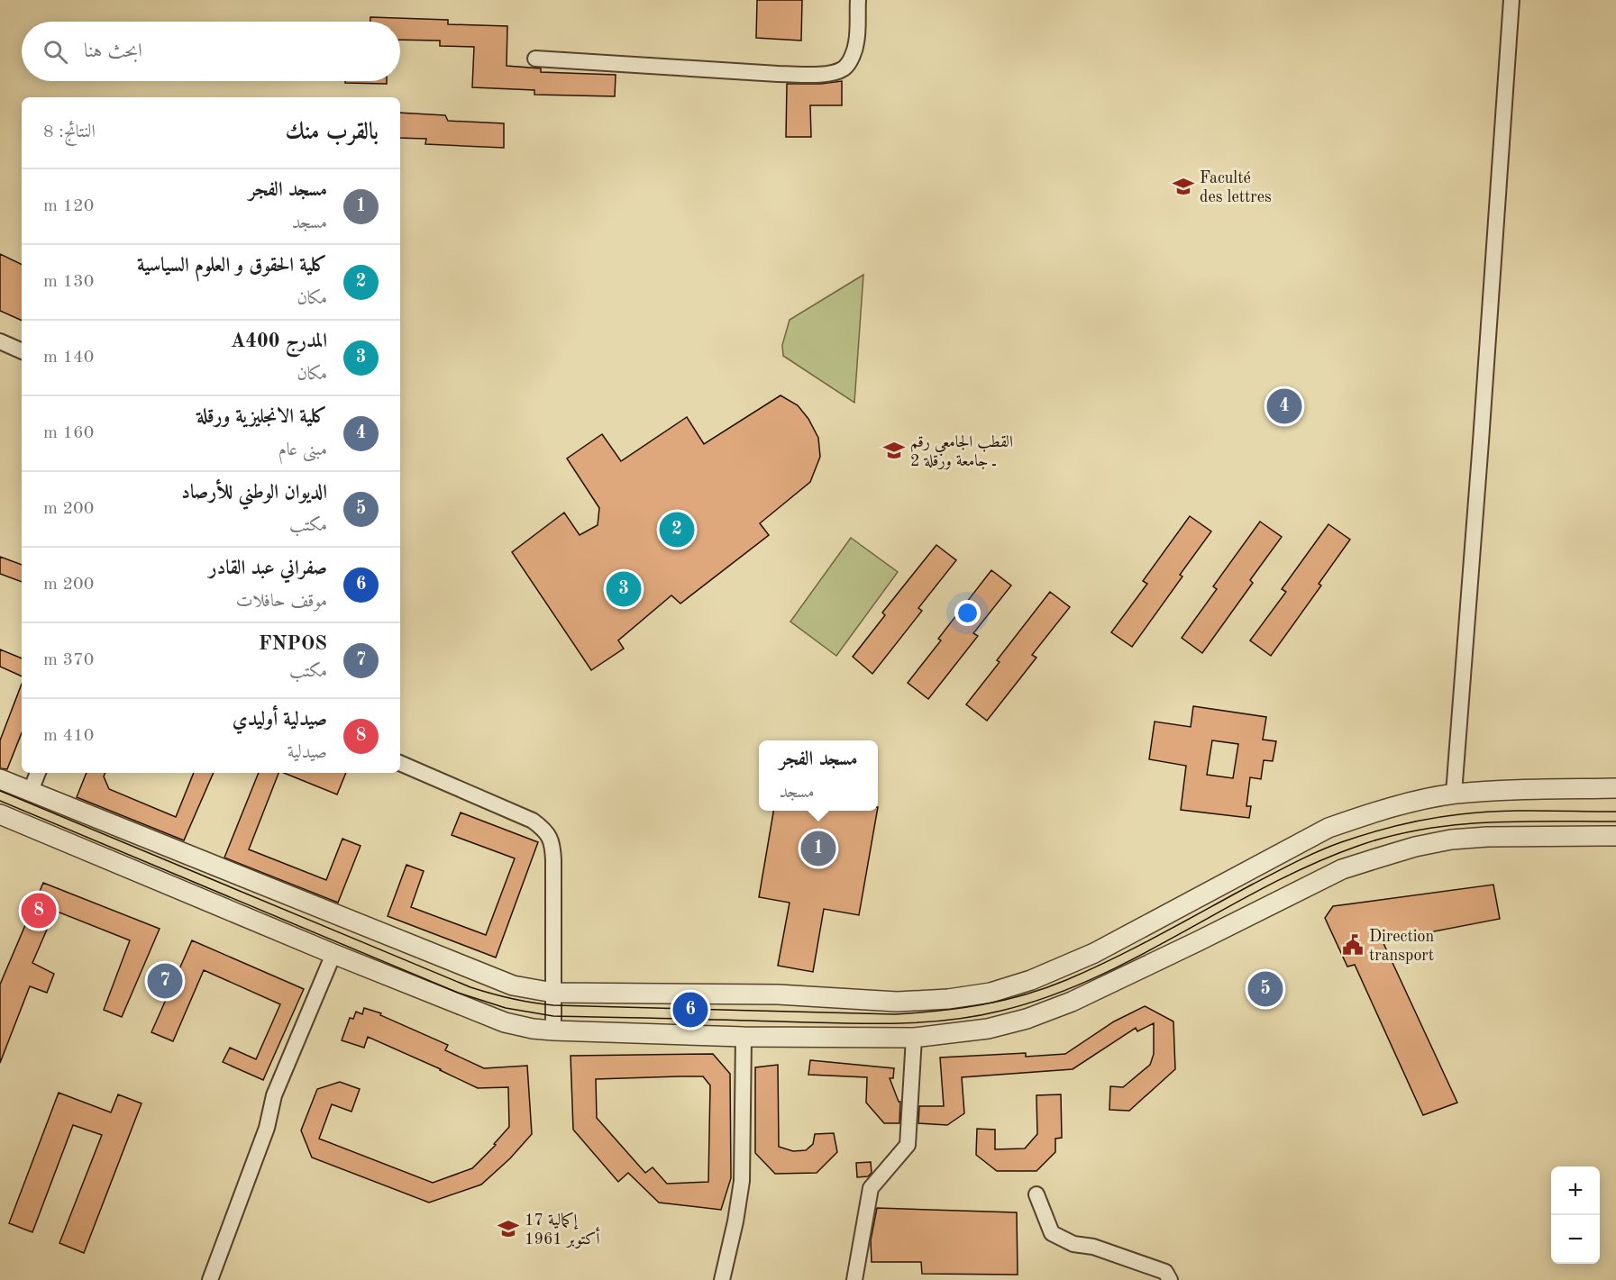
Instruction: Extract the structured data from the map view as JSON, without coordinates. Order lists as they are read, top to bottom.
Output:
{
  "places": {
    "school or university": ["Faculté des lettres", "القطب الجامعي رقم 2 ـ جامعة ورقلة", "إكمالية 17 أكتوبر 1961"],
    "public building": ["Direction transport"]
  },
  "page": {
    "search": "ابحث هنا",
    "heading": ["بالقرب منك", "النتائج: 8"],
    "list": [
      {
        "mark": "1",
        "name": "مسجد الفجر",
        "note": "مسجد",
        "value": "120 m"
      },
      {
        "mark": "2",
        "name": "كلية الحقوق و العلوم السياسية",
        "note": "مكان",
        "value": "130 m"
      },
      {
        "mark": "3",
        "name": "المدرج A400",
        "note": "مكان",
        "value": "140 m"
      },
      {
        "mark": "4",
        "name": "كلية الانجليزية ورقلة",
        "note": "مبنى عام",
        "value": "160 m"
      },
      {
        "mark": "5",
        "name": "الديوان الوطني للأرصاد",
        "note": "مكتب",
        "value": "200 m"
      },
      {
        "mark": "6",
        "name": "صفراني عبد القادر",
        "note": "موقف حافلات",
        "value": "200 m"
      },
      {
        "mark": "7",
        "name": "FNPOS",
        "note": "مكتب",
        "value": "370 m"
      },
      {
        "mark": "8",
        "name": "صيدلية أوليدي",
        "note": "صيدلية",
        "value": "410 m"
      }
    ],
    "pins": [
      "4",
      "2",
      "3",
      "1",
      "8",
      "7",
      "5",
      "6"
    ],
    "popup": ["مسجد الفجر", "مسجد"],
    "map_buttons": ["+", "−"]
  }
}
